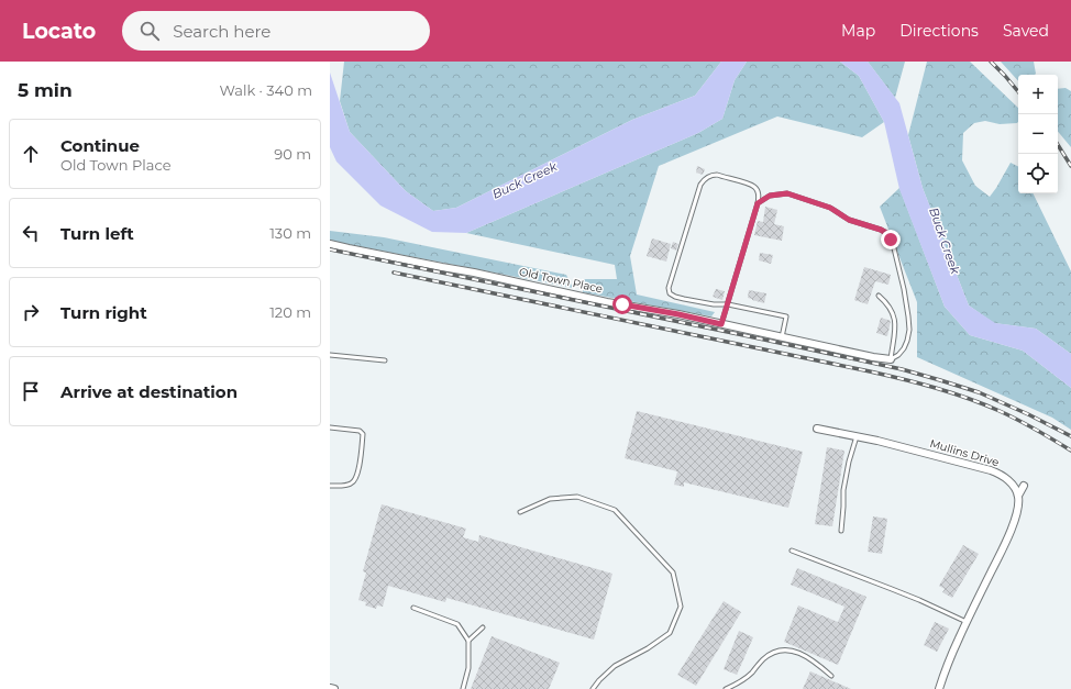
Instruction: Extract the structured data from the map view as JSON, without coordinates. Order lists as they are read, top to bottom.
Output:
{
  "streets": {
    "street": ["Old Town Place", "Mullins Drive"]
  },
  "water": ["Buck Creek"],
  "page": {
    "header": "Locato",
    "search": "Search here",
    "nav": ["Map", "Directions", "Saved"],
    "heading": ["5 min", "Walk · 340 m"],
    "map_buttons": ["+", "−"],
    "list": [
      ["Continue", "Old Town Place", "90 m"],
      ["Turn left", "130 m"],
      ["Turn right", "120 m"],
      "Arrive at destination"
    ]
  }
}
